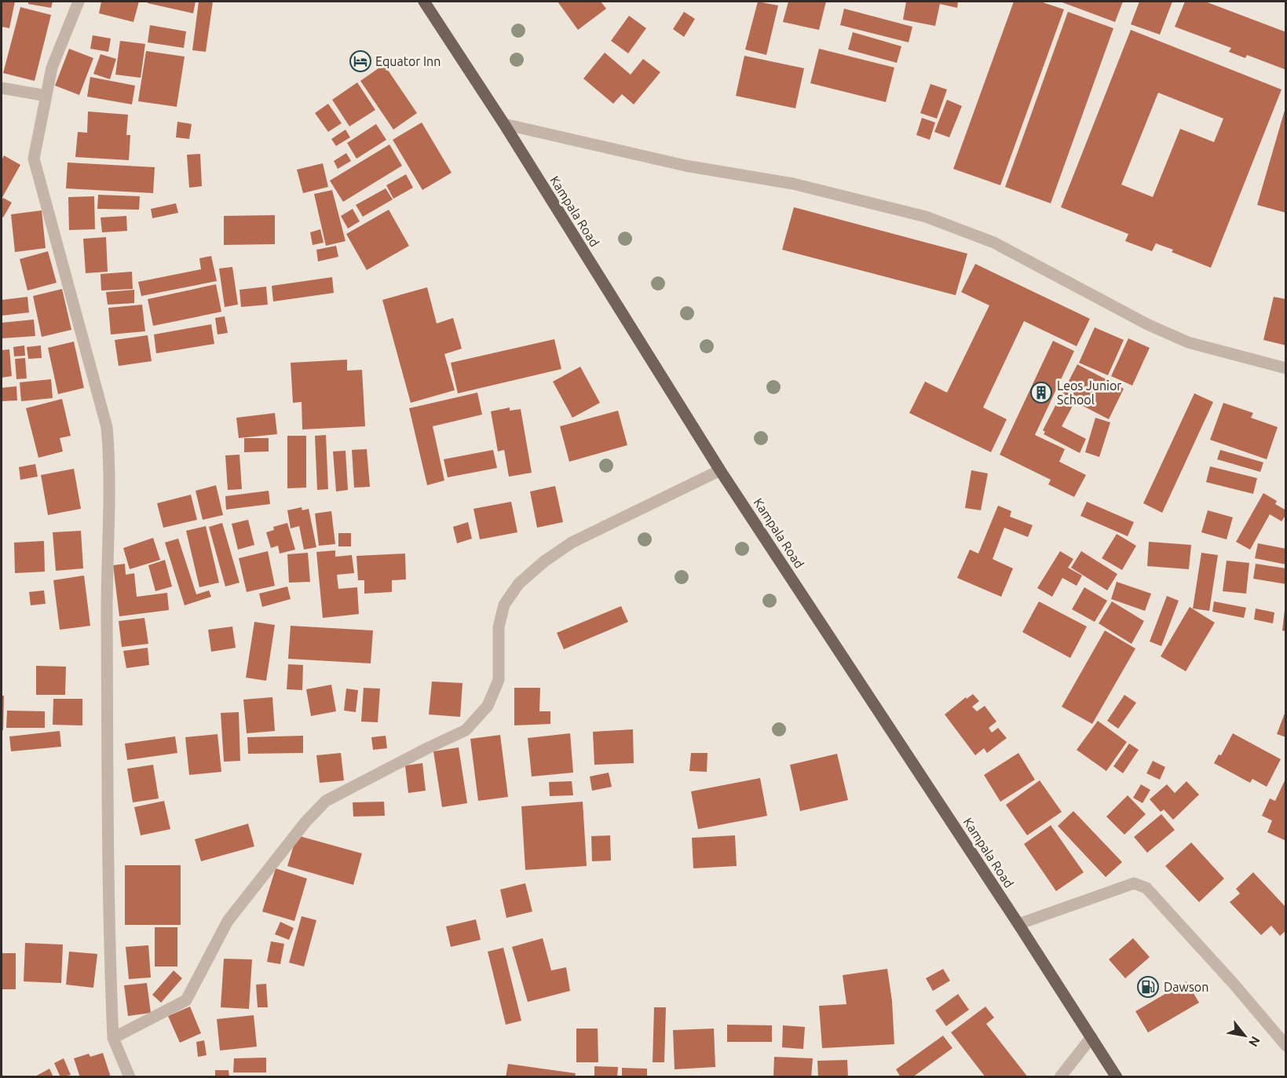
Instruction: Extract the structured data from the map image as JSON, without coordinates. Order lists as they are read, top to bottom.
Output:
{
  "streets": {
    "main road": ["Kampala Road"]
  },
  "places": {
    "hotel": ["Equator Inn"],
    "building": ["Leos Junior School"],
    "fuel station": ["Dawson"]
  },
  "north": "bottom right"
}
